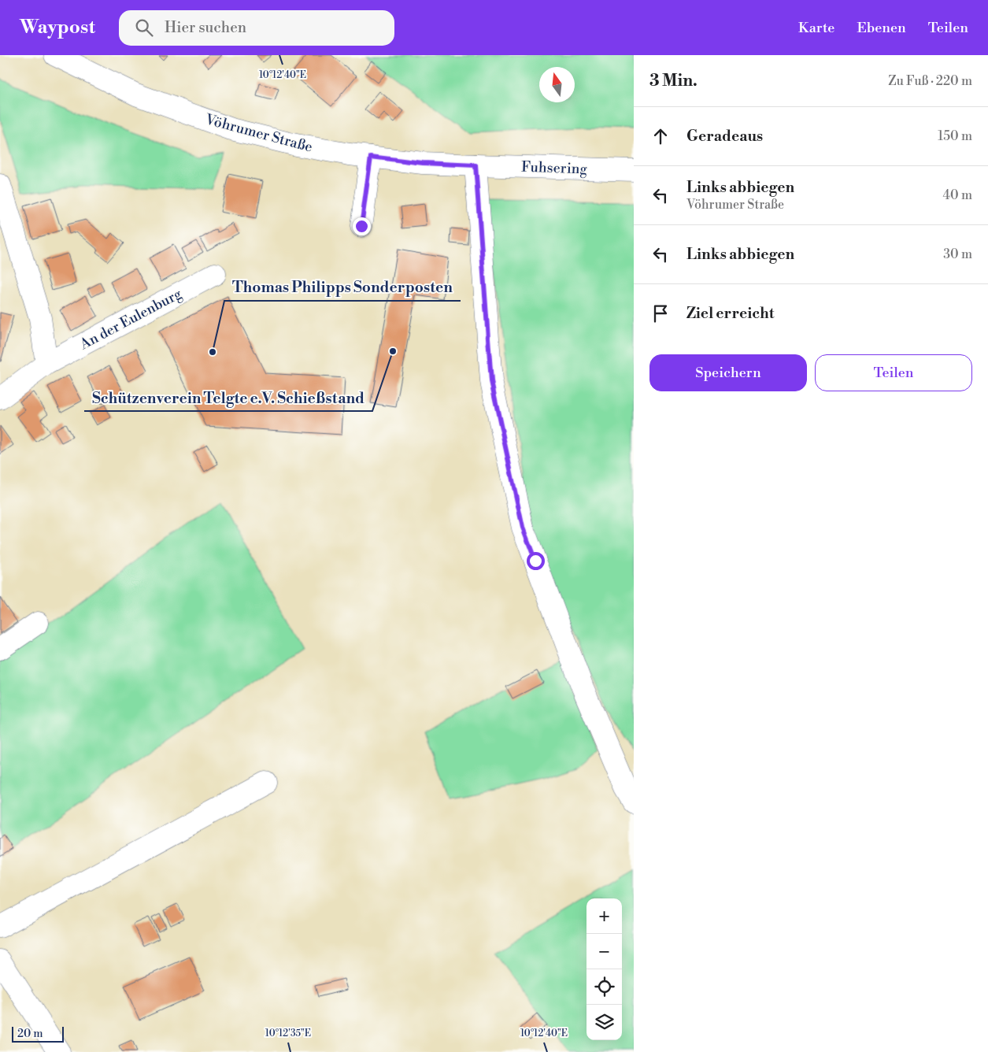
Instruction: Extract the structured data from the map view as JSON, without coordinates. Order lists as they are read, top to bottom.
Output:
{
  "streets": {
    "main road": ["Vöhrumer Straße", "Fuhsering", "An der Eulenburg"]
  },
  "crossings": [
    ["Vöhrumer Straße", "Fuhsering"]
  ],
  "places": ["Schützenverein Telgte e.V. Schießstand", "Thomas Philipps Sonderposten"],
  "scale_bar": "20 m",
  "north": "top",
  "page": {
    "header": "Waypost",
    "search": "Hier suchen",
    "nav": ["Karte", "Ebenen", "Teilen"],
    "heading": ["3 Min.", "Zu Fuß · 220 m"],
    "list": [
      ["Geradeaus", "150 m"],
      ["Links abbiegen", "Vöhrumer Straße", "40 m"],
      ["Links abbiegen", "30 m"],
      "Ziel erreicht"
    ],
    "buttons": ["Speichern", "Teilen"],
    "map_buttons": ["+", "−"],
    "scale": "20 m"
  },
  "coordinates": ["10°12'40\"E", "10°12'35\"E"]
}
